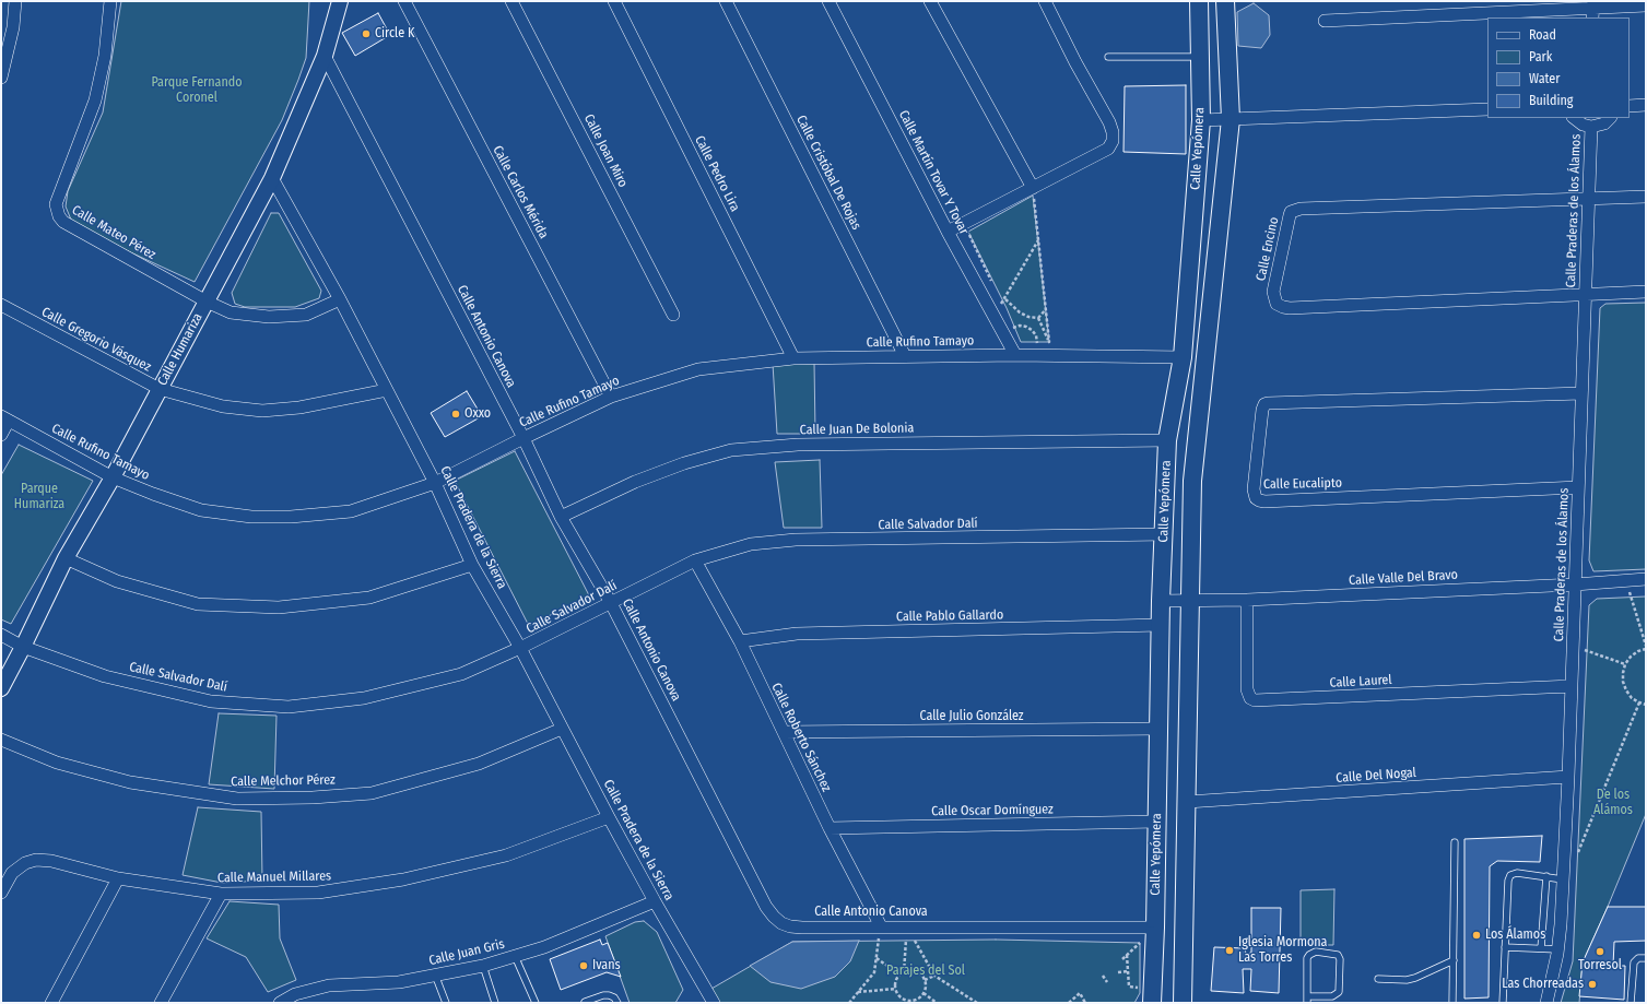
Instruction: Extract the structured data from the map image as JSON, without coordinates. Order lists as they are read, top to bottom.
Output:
{
  "streets": {
    "main road": ["Calle Yepómera"],
    "street": [
      "Calle Joan Miro",
      "Calle Cristóbal De Rojas",
      "Calle Martín Tovar Y Tovar",
      "Calle Pedro Lira",
      "Calle Carlos Mérida",
      "Calle Praderas de los Álamos",
      "Calle Mateo Pérez",
      "Calle Encino",
      "Calle Antonio Canova",
      "Calle Gregorio Vásquez",
      "Calle Rufino Tamayo",
      "Calle Humariza",
      "Calle Juan De Bolonia",
      "Calle Eucalipto",
      "Calle Salvador Dalí",
      "Calle Pradera de la Sierra",
      "Calle Valle Del Bravo",
      "Calle Pablo Gallardo",
      "Calle Laurel",
      "Calle Julio González",
      "Calle Roberto Sánchez",
      "Calle Del Nogal",
      "Calle Melchor Pérez",
      "Calle Oscar Domínguez",
      "Calle Manuel Millares",
      "Calle Juan Gris"
    ]
  },
  "crossings": [
    ["Calle Yepómera", "Calle Antonio Canova"],
    ["Calle Yepómera", "Calle Rufino Tamayo"],
    ["Calle Yepómera", "Calle Juan De Bolonia"],
    ["Calle Yepómera", "Calle Salvador Dalí"],
    ["Calle Yepómera", "Calle Valle Del Bravo"],
    ["Calle Yepómera", "Calle Pablo Gallardo"],
    ["Calle Yepómera", "Calle Julio González"],
    ["Calle Yepómera", "Calle Del Nogal"],
    ["Calle Yepómera", "Calle Oscar Domínguez"],
    ["Calle Cristóbal De Rojas", "Calle Rufino Tamayo"],
    ["Calle Martín Tovar Y Tovar", "Calle Rufino Tamayo"],
    ["Calle Pedro Lira", "Calle Rufino Tamayo"],
    ["Calle Carlos Mérida", "Calle Rufino Tamayo"],
    ["Calle Praderas de los Álamos", "Calle Encino"],
    ["Calle Praderas de los Álamos", "Calle Eucalipto"],
    ["Calle Praderas de los Álamos", "Calle Valle Del Bravo"],
    ["Calle Praderas de los Álamos", "Calle Laurel"],
    ["Calle Praderas de los Álamos", "Calle Del Nogal"],
    ["Calle Mateo Pérez", "Calle Humariza"],
    ["Calle Mateo Pérez", "Calle Pradera de la Sierra"],
    ["Calle Antonio Canova", "Calle Rufino Tamayo"],
    ["Calle Antonio Canova", "Calle Humariza"],
    ["Calle Antonio Canova", "Calle Juan De Bolonia"],
    ["Calle Antonio Canova", "Calle Salvador Dalí"],
    ["Calle Antonio Canova", "Calle Roberto Sánchez"],
    ["Calle Gregorio Vásquez", "Calle Humariza"],
    ["Calle Gregorio Vásquez", "Calle Pradera de la Sierra"],
    ["Calle Rufino Tamayo", "Calle Humariza"],
    ["Calle Rufino Tamayo", "Calle Pradera de la Sierra"],
    ["Calle Humariza", "Calle Salvador Dalí"],
    ["Calle Humariza", "Calle Pradera de la Sierra"],
    ["Calle Salvador Dalí", "Calle Pradera de la Sierra"],
    ["Calle Salvador Dalí", "Calle Roberto Sánchez"],
    ["Calle Pradera de la Sierra", "Calle Melchor Pérez"],
    ["Calle Pradera de la Sierra", "Calle Manuel Millares"],
    ["Calle Pradera de la Sierra", "Calle Juan Gris"],
    ["Calle Valle Del Bravo", "Calle Laurel"],
    ["Calle Pablo Gallardo", "Calle Roberto Sánchez"],
    ["Calle Julio González", "Calle Roberto Sánchez"],
    ["Calle Roberto Sánchez", "Calle Oscar Domínguez"]
  ],
  "parks": [
    "Parque Fernando Coronel",
    "Parque Humariza",
    "De los Alámos",
    "Parajes del Sol"
  ],
  "places": [
    "Circle K",
    "Oxxo",
    "Los Álamos",
    "Iglesia Mormona Las Torres",
    "Torresol",
    "Ivans",
    "Las Chorreadas"
  ],
  "legend": [
    "Road",
    "Park",
    "Water",
    "Building"
  ]
}
